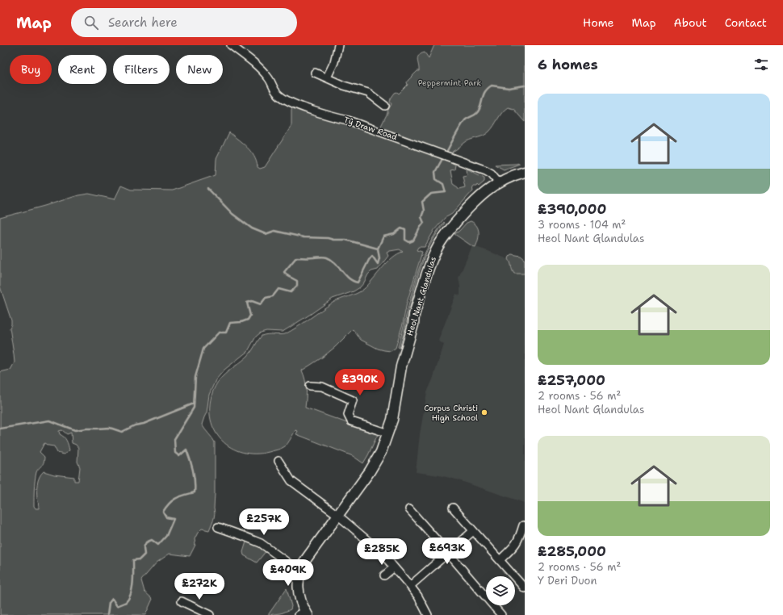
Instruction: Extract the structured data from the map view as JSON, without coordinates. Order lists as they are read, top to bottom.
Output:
{
  "streets": {
    "street": ["Tŷ Draw Road", "Heol Nant Glandulas"]
  },
  "crossings": [
    ["Tŷ Draw Road", "Heol Nant Glandulas"]
  ],
  "parks": ["Peppermint Park"],
  "places": ["Corpus Christi High School"],
  "page": {
    "header": "Map",
    "search": "Search here",
    "nav": [
      "Home",
      "Map",
      "About",
      "Contact"
    ],
    "heading": "6 homes",
    "chip": [
      "Buy",
      "Rent",
      "Filters",
      "New"
    ],
    "list": [
      {
        "name": "£390,000",
        "note": "3 rooms · 104 m² · Heol Nant Glandulas"
      },
      {
        "name": "£257,000",
        "note": "2 rooms · 56 m² · Heol Nant Glandulas"
      },
      {
        "name": "£285,000",
        "note": "2 rooms · 56 m² · Y Deri Duon"
      }
    ],
    "price": [
      "£390K",
      "£257K",
      "£693K",
      "£285K",
      "£409K",
      "£272K"
    ]
  }
}
